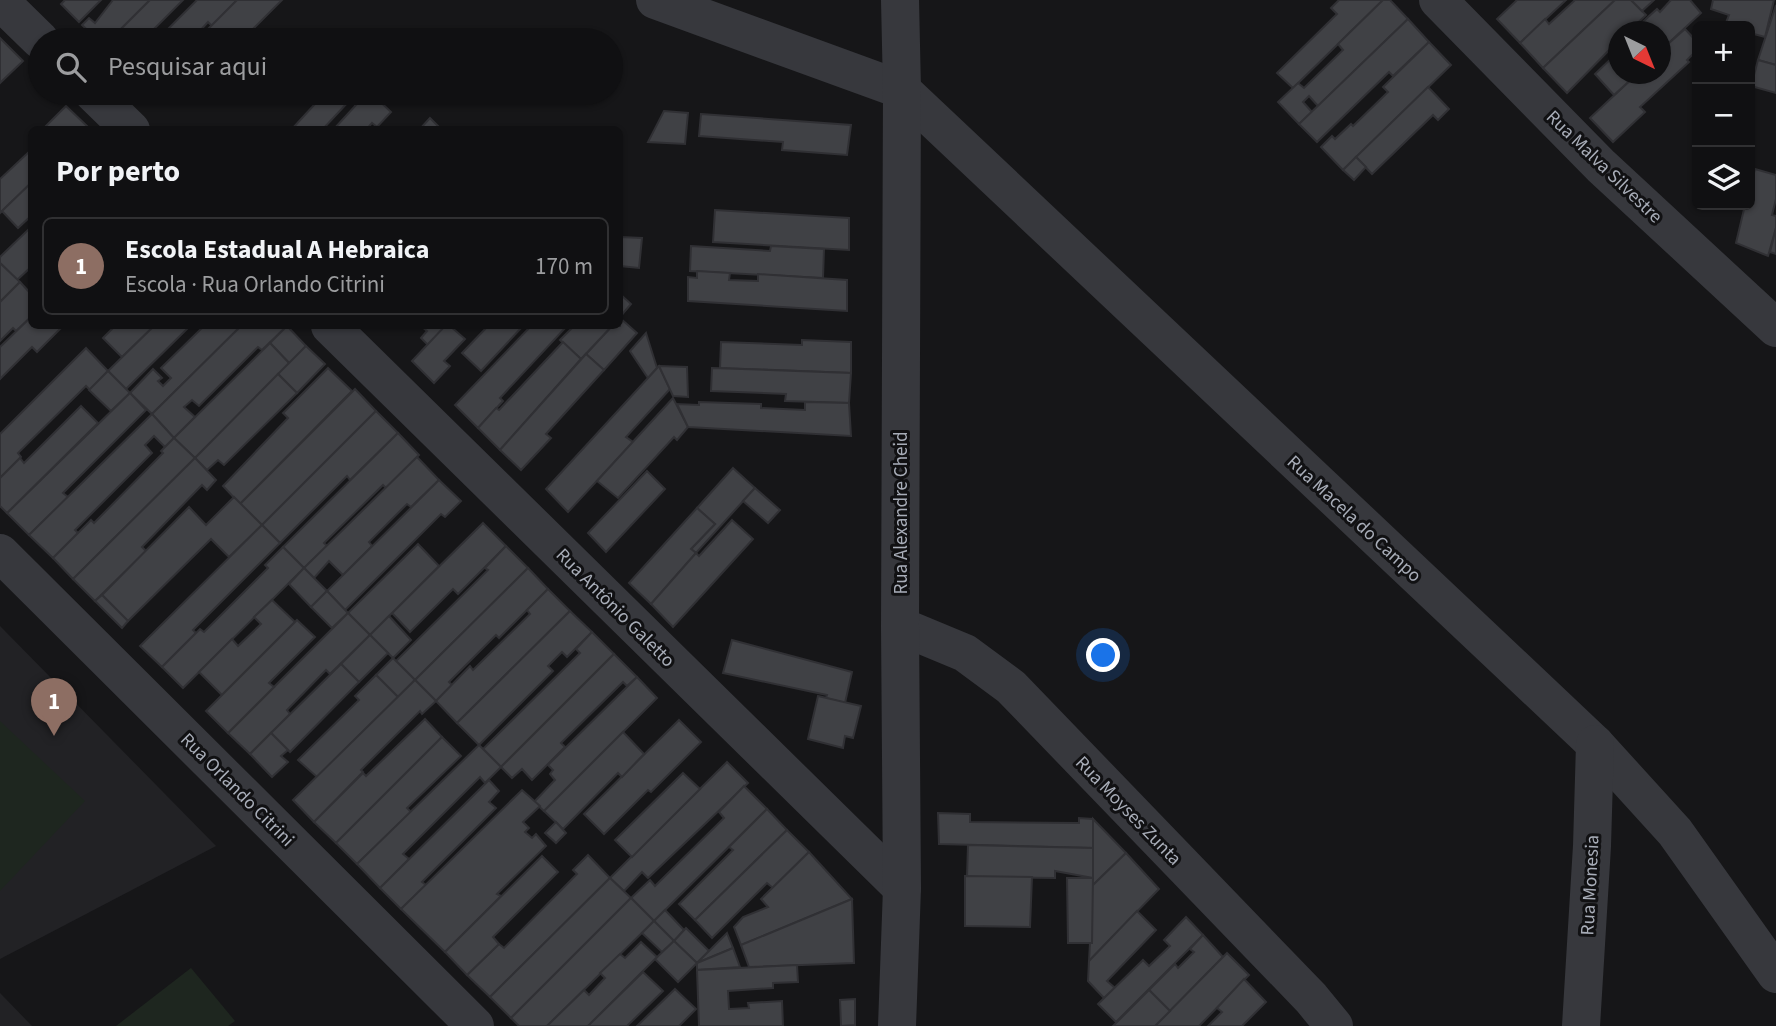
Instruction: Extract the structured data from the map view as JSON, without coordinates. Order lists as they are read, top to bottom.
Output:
{
  "streets": {
    "street": [
      "Rua Malva Silvestre",
      "Rua Alexandre Cheid",
      "Rua Macela do Campo",
      "Rua Antônio Galetto",
      "Rua Orlando Citrini",
      "Rua Moyses Zunta",
      "Rua Monesia"
    ]
  },
  "crossings": [
    ["Rua Alexandre Cheid", "Rua Macela do Campo"],
    ["Rua Alexandre Cheid", "Rua Antônio Galetto"],
    ["Rua Alexandre Cheid", "Rua Moyses Zunta"],
    ["Rua Macela do Campo", "Rua Monesia"]
  ],
  "north": "bottom right",
  "page": {
    "map_buttons": ["+", "−"],
    "search": "Pesquisar aqui",
    "heading": "Por perto",
    "list": [
      {
        "mark": "1",
        "name": "Escola Estadual A Hebraica",
        "note": "Escola · Rua Orlando Citrini",
        "value": "170 m"
      }
    ],
    "pins": "1"
  }
}
